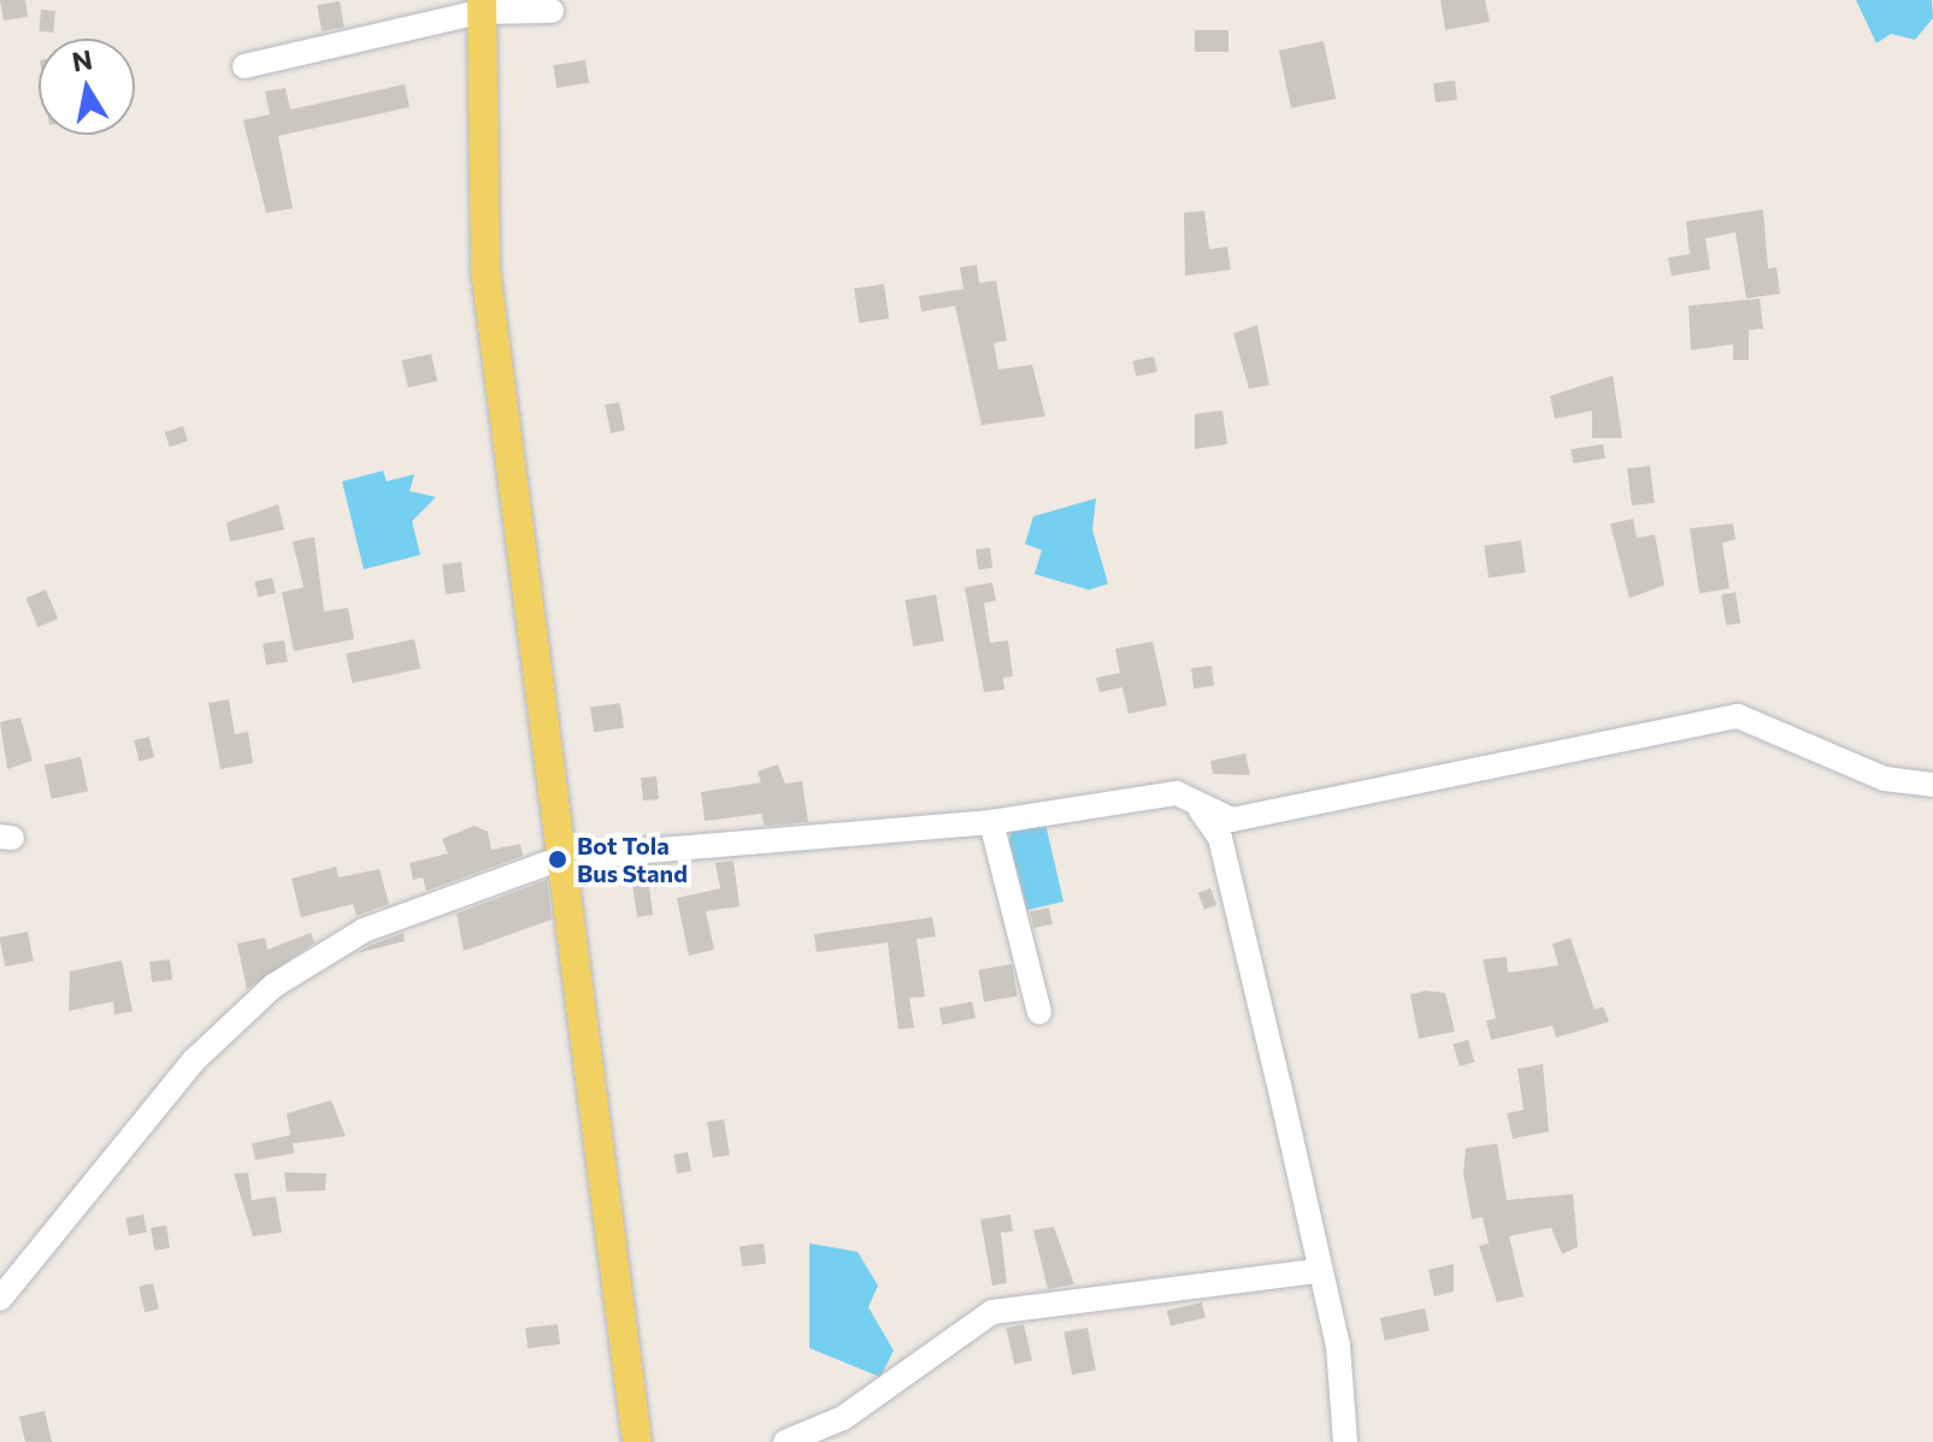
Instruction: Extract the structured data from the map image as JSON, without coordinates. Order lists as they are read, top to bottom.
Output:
{
  "places": ["Bot Tola Bus Stand"],
  "north": "top"
}
